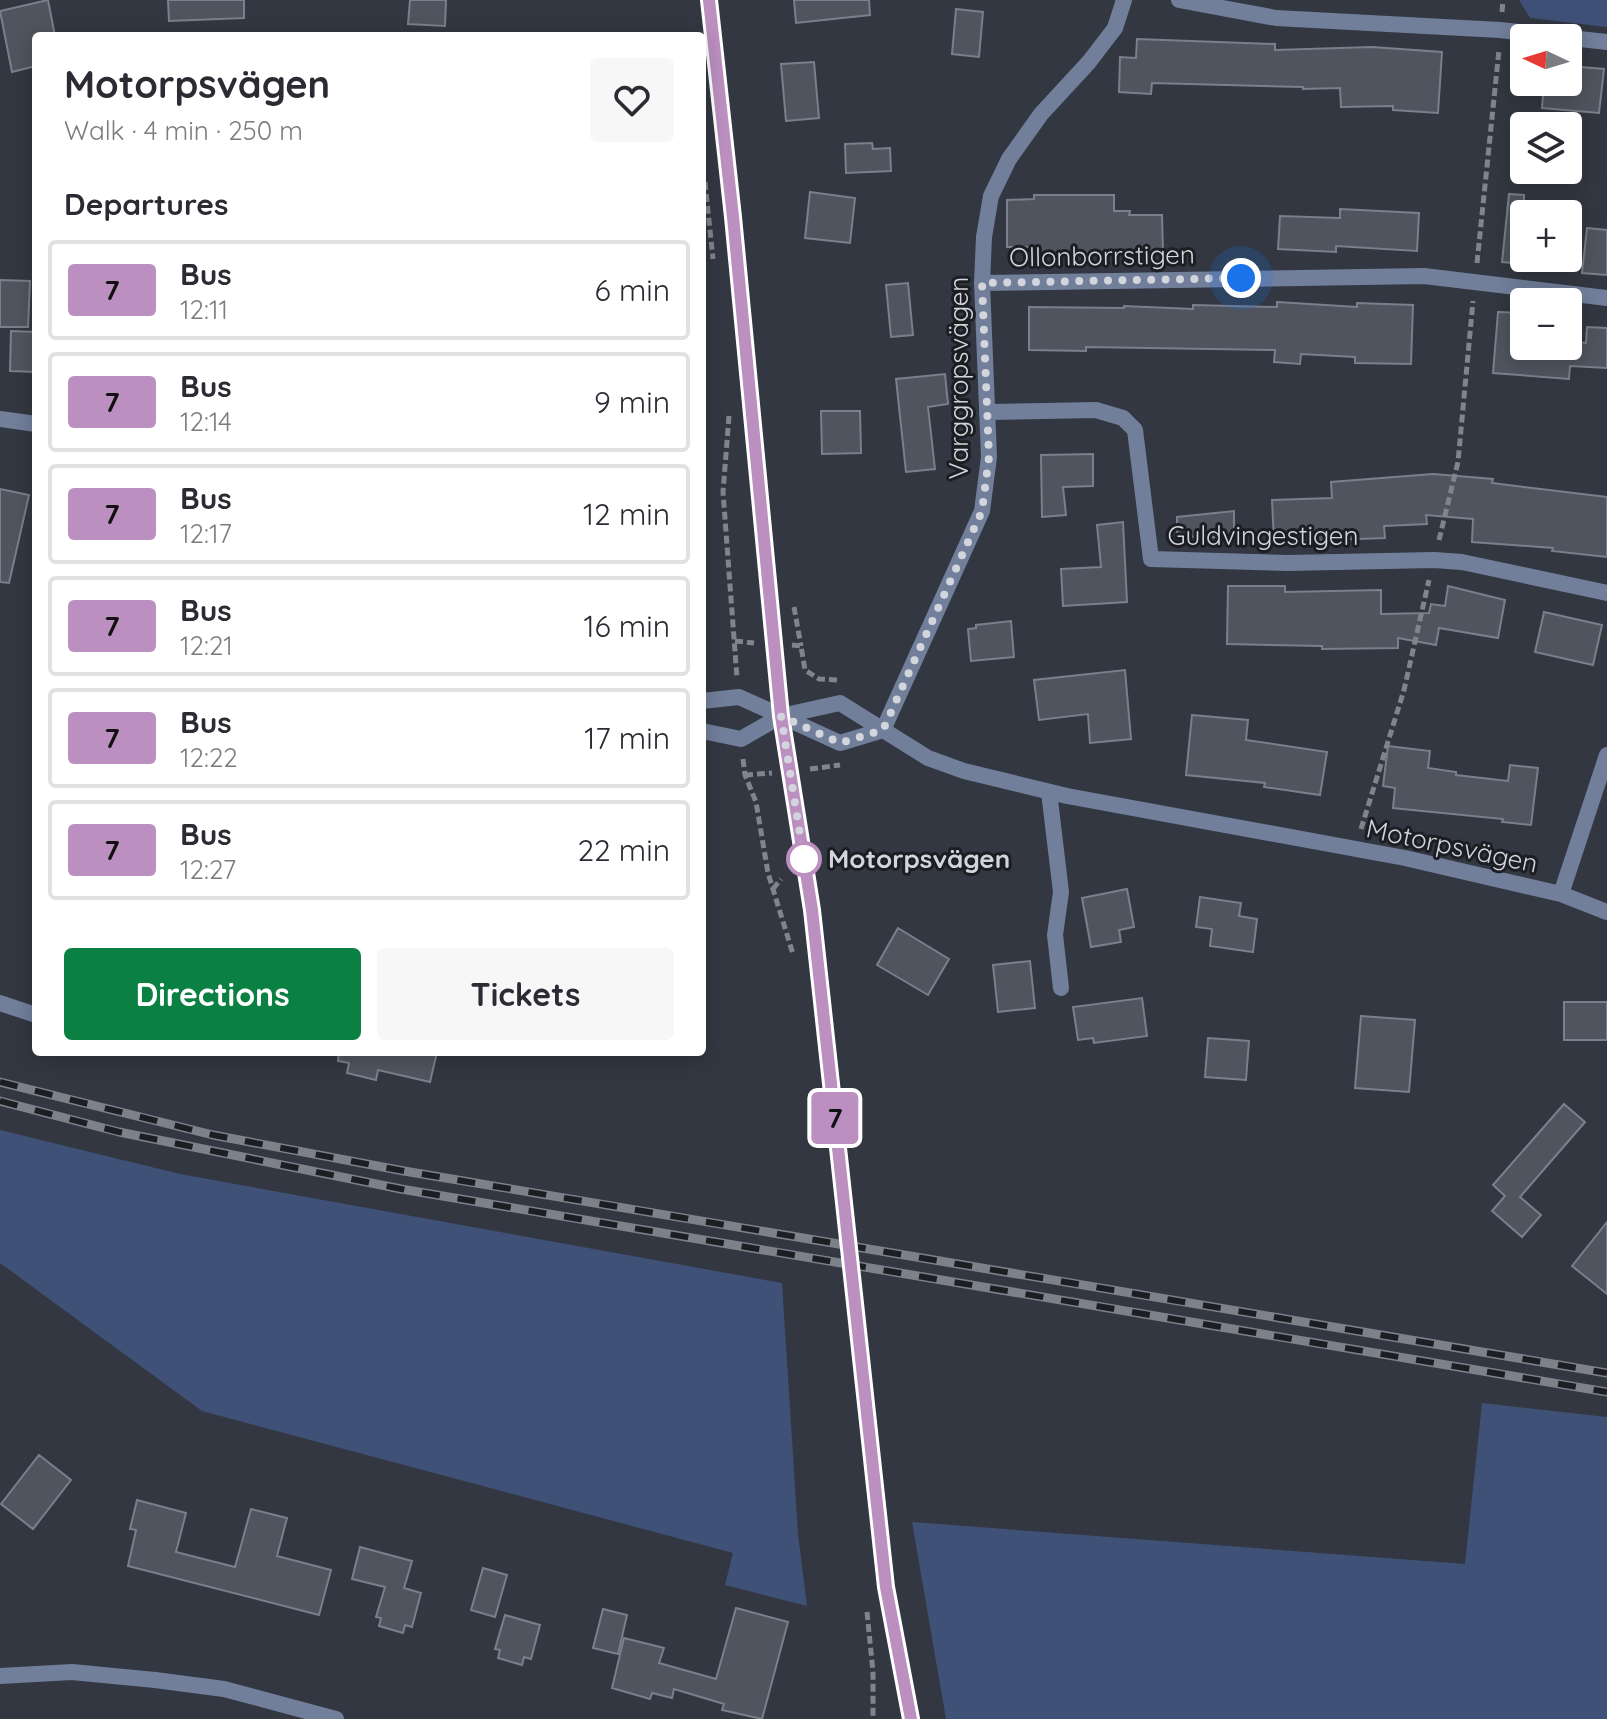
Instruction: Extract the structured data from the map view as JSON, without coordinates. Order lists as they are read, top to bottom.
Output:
{
  "streets": {
    "street": [
      "Ollonborrstigen",
      "Varggropsvägen",
      "Guldvingestigen",
      "Motorpsvägen"
    ]
  },
  "crossings": [
    ["Ollonborrstigen", "Varggropsvägen"],
    ["Varggropsvägen", "Guldvingestigen"],
    ["Varggropsvägen", "Motorpsvägen"]
  ],
  "places": ["Motorpsvägen"],
  "lines": ["bus line 7"],
  "north": "left",
  "page": {
    "on_map": "7",
    "map_buttons": ["+", "−"],
    "heading": [
      ["Motorpsvägen", "Walk · 4 min · 250 m"],
      "Departures"
    ],
    "list": [
      {
        "mark": "7",
        "name": "Bus",
        "note": "12:11",
        "value": "6 min"
      },
      {
        "mark": "7",
        "name": "Bus",
        "note": "12:14",
        "value": "9 min"
      },
      {
        "mark": "7",
        "name": "Bus",
        "note": "12:17",
        "value": "12 min"
      },
      {
        "mark": "7",
        "name": "Bus",
        "note": "12:21",
        "value": "16 min"
      },
      {
        "mark": "7",
        "name": "Bus",
        "note": "12:22",
        "value": "17 min"
      },
      {
        "mark": "7",
        "name": "Bus",
        "note": "12:27",
        "value": "22 min"
      }
    ],
    "buttons": ["Directions", "Tickets"]
  }
}
